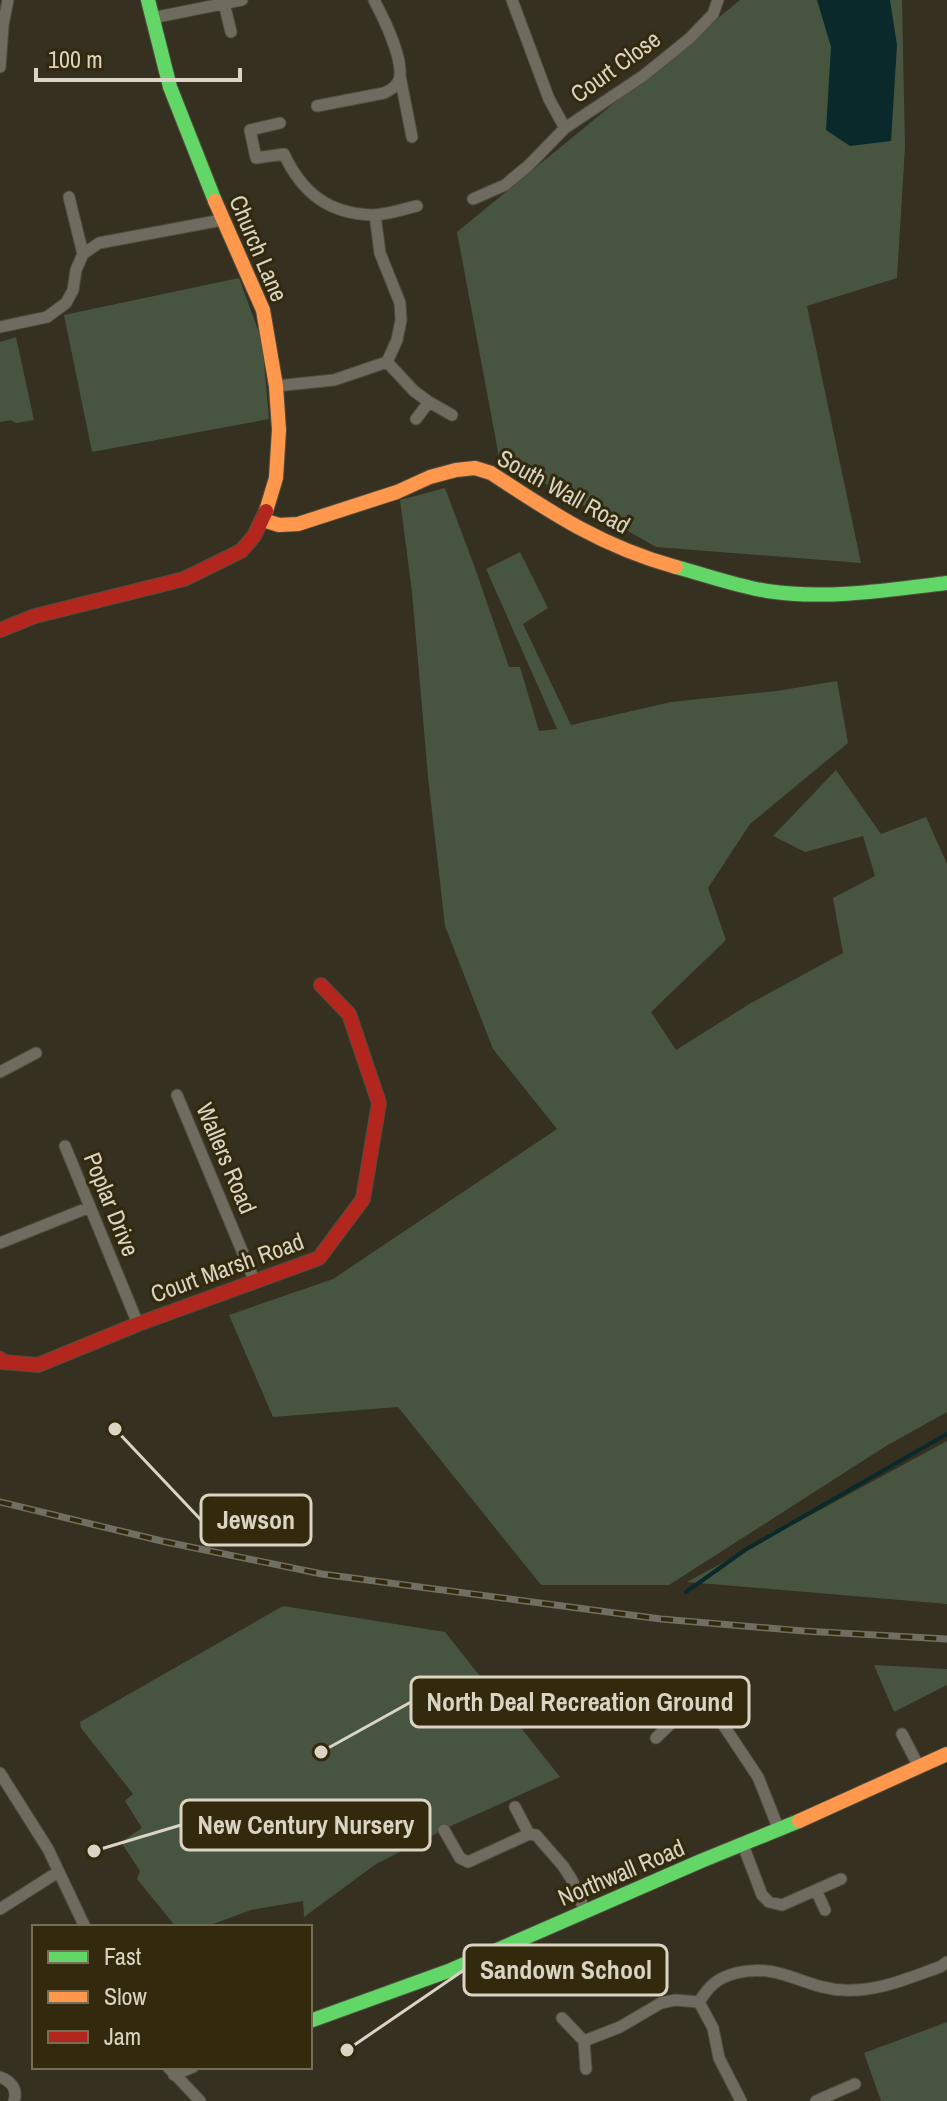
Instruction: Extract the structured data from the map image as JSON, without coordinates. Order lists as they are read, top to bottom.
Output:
{
  "streets": {
    "street": [
      "Court Close",
      "Church Lane",
      "South Wall Road",
      "Wallers Road",
      "Poplar Drive",
      "Court Marsh Road",
      "Northwall Road"
    ]
  },
  "crossings": [
    ["Church Lane", "South Wall Road"],
    ["Wallers Road", "Court Marsh Road"],
    ["Poplar Drive", "Court Marsh Road"]
  ],
  "places": [
    "Jewson",
    "North Deal Recreation Ground",
    "New Century Nursery",
    "Sandown School"
  ],
  "legend": ["Fast", "Slow", "Jam"],
  "scale_bar": "100 m"
}
